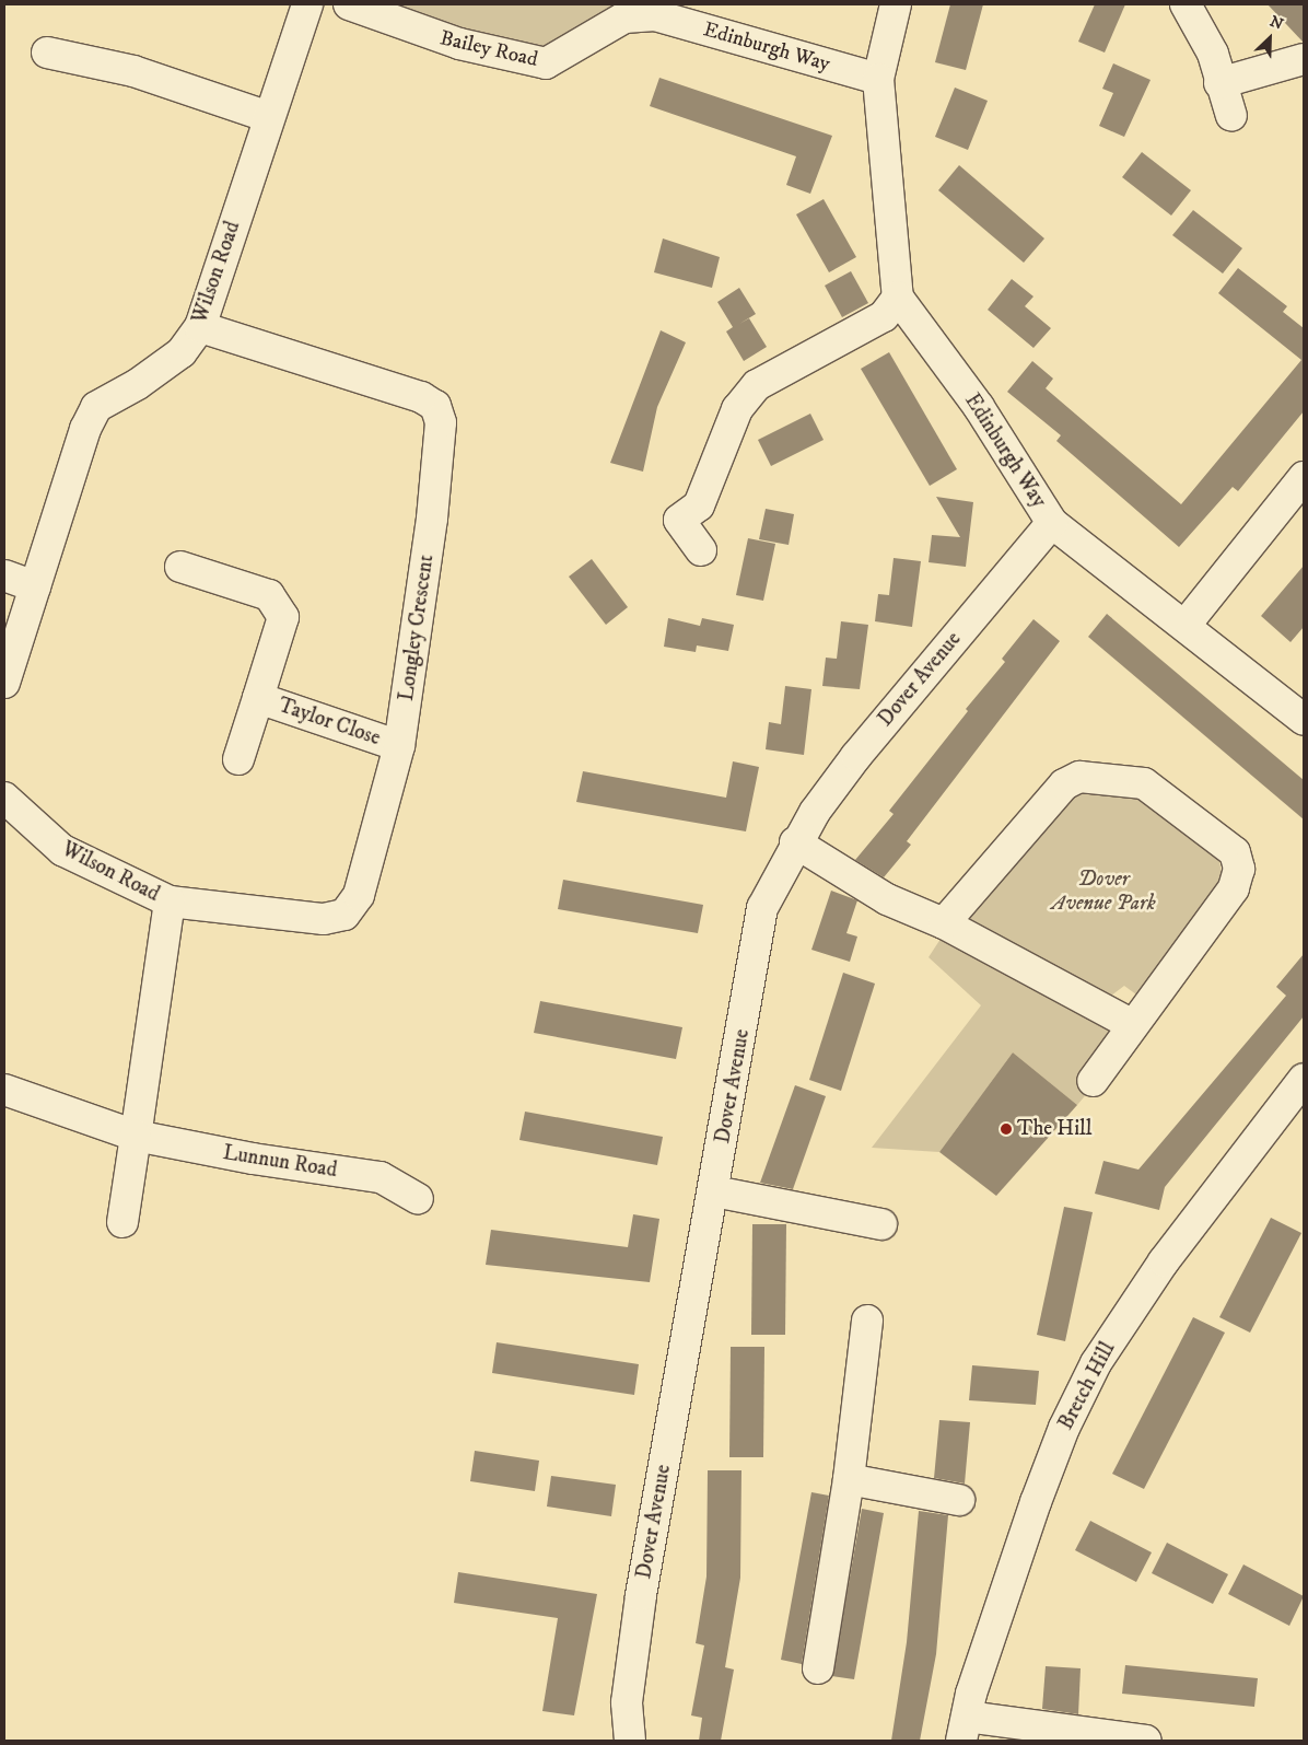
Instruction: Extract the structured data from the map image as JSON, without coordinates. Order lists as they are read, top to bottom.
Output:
{
  "streets": {
    "street": [
      "Edinburgh Way",
      "Bailey Road",
      "Wilson Road",
      "Longley Crescent",
      "Dover Avenue",
      "Taylor Close",
      "Lunnun Road",
      "Bretch Hill"
    ]
  },
  "crossings": [
    ["Edinburgh Way", "Bailey Road"],
    ["Edinburgh Way", "Dover Avenue"],
    ["Wilson Road", "Longley Crescent"],
    ["Longley Crescent", "Taylor Close"]
  ],
  "parks": ["Dover Avenue Park"],
  "places": ["The Hill"],
  "north": "top right"
}
